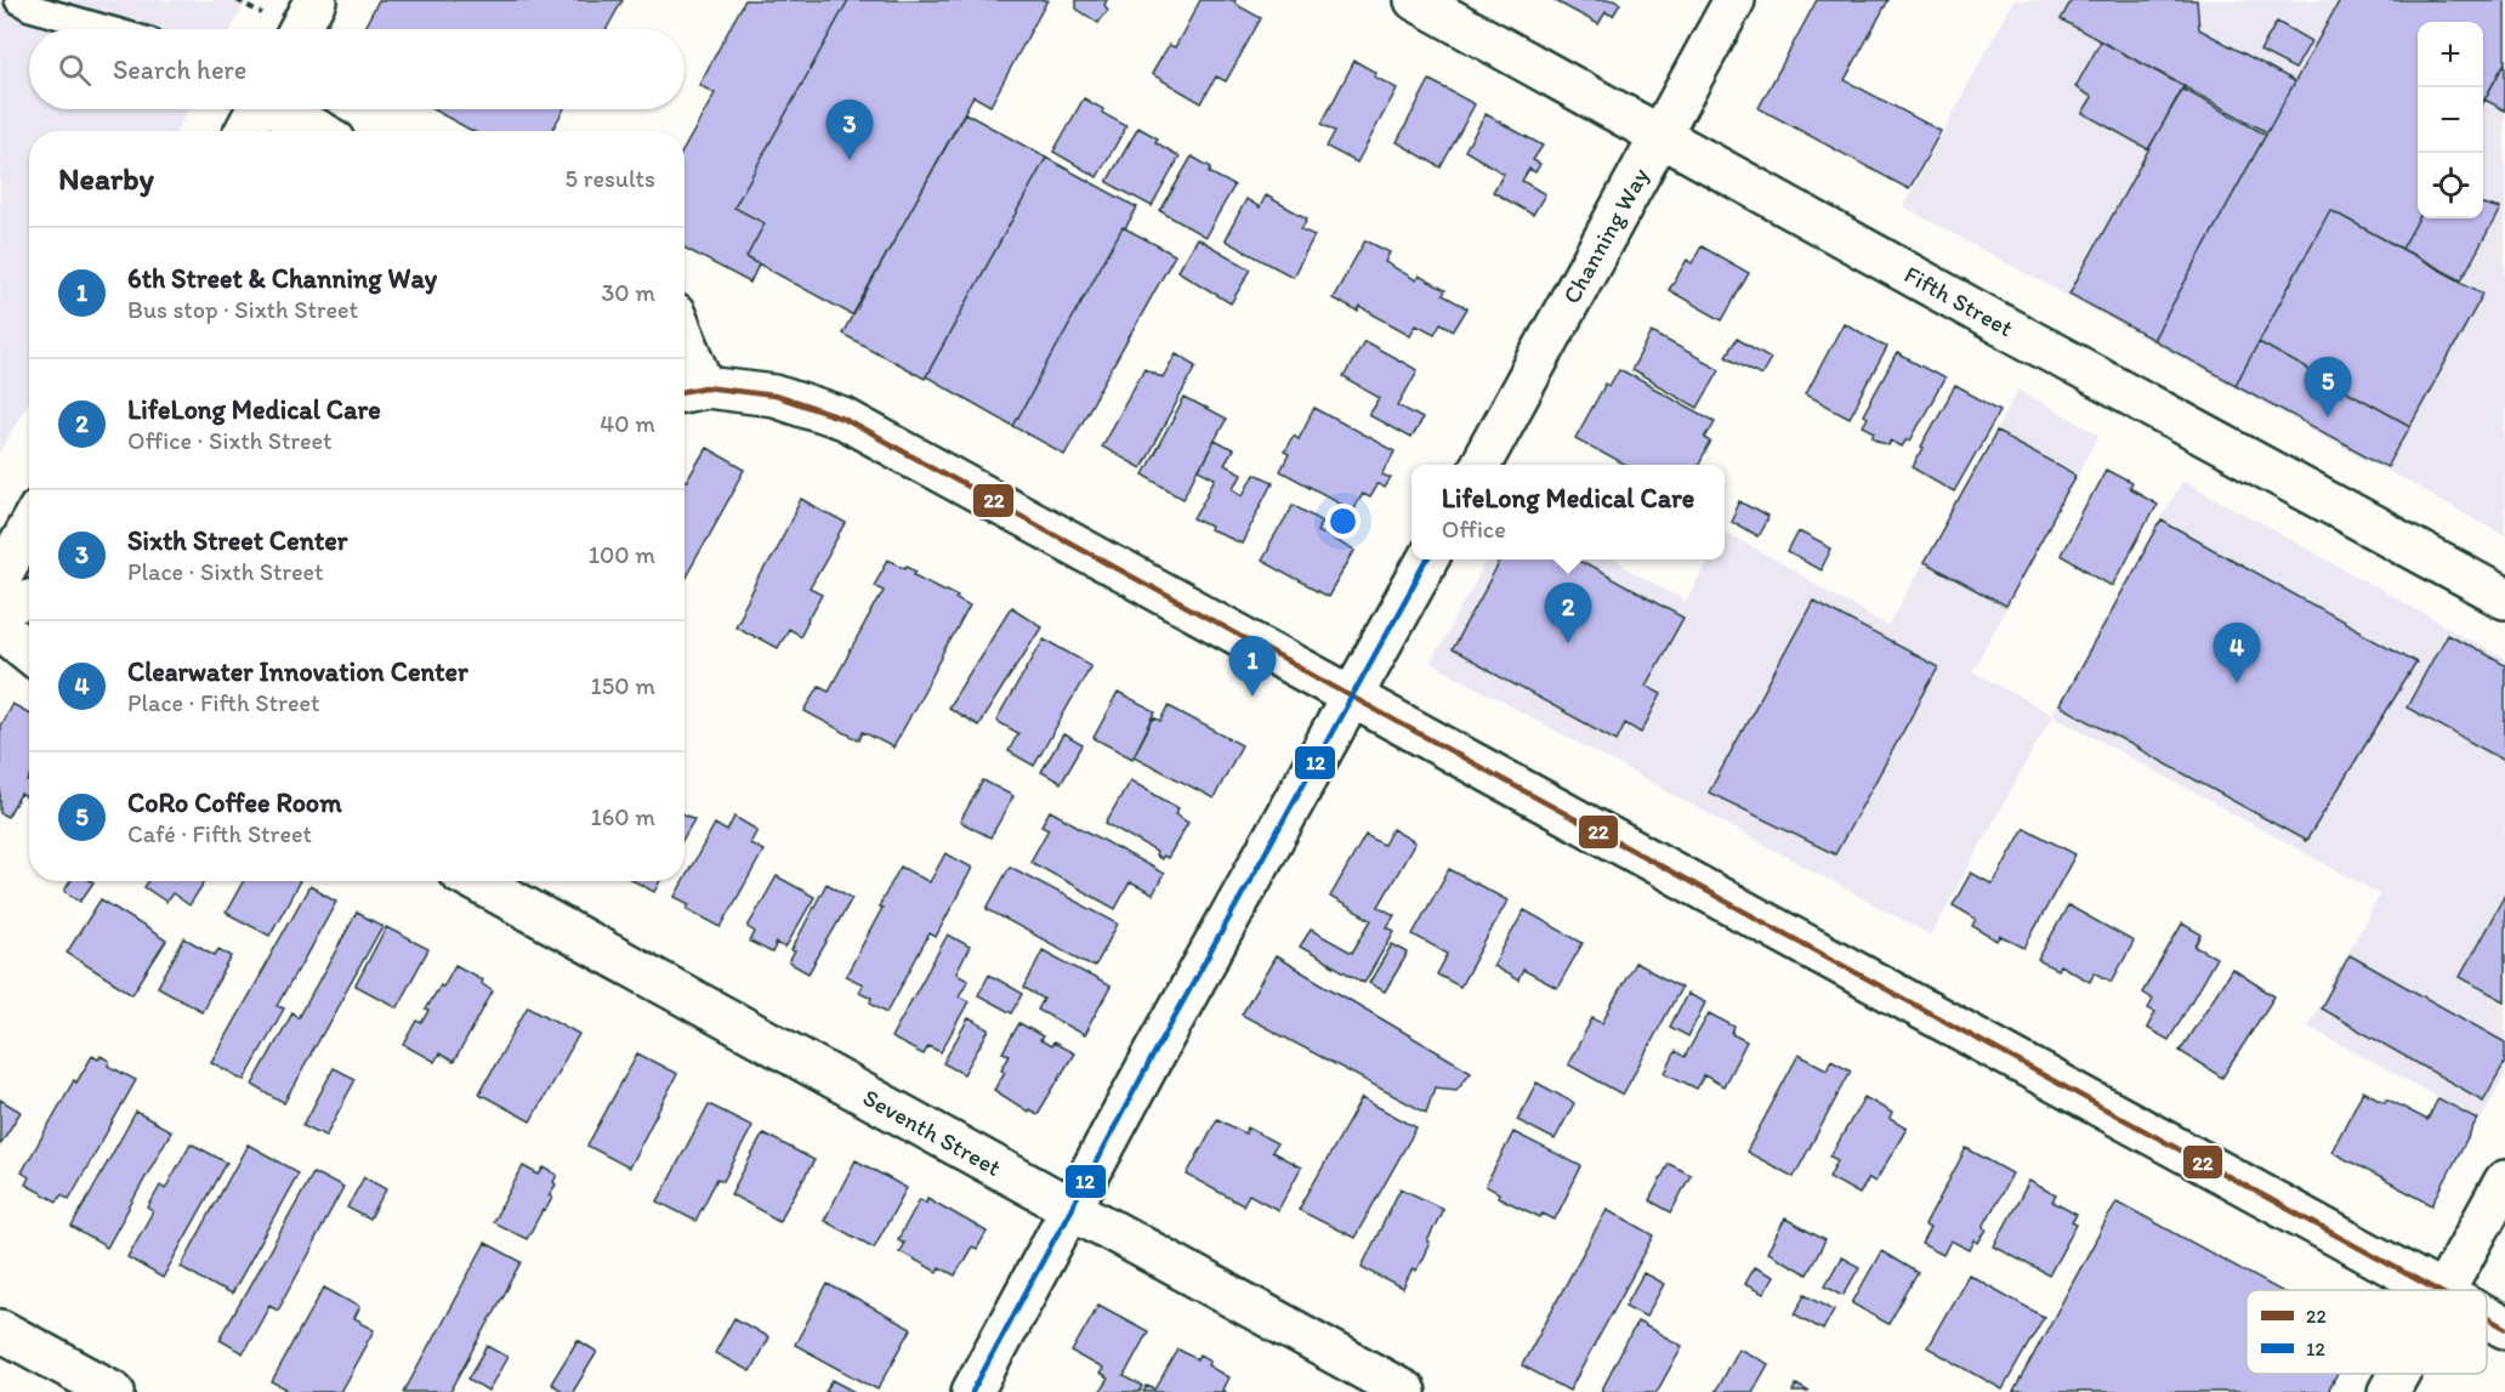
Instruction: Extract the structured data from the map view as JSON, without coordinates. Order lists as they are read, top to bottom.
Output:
{
  "streets": {
    "street": ["Channing Way", "Fifth Street", "Seventh Street"]
  },
  "crossings": [
    ["Channing Way", "Fifth Street"]
  ],
  "lines": ["transit line 22", "transit line 12"],
  "legend": ["22", "12"],
  "page": {
    "map_buttons": ["+", "−"],
    "search": "Search here",
    "pins": [
      "3",
      "5",
      "2",
      "4",
      "1"
    ],
    "heading": ["Nearby", "5 results"],
    "list": [
      {
        "mark": "1",
        "name": "6th Street & Channing Way",
        "note": "Bus stop · Sixth Street",
        "value": "30 m"
      },
      {
        "mark": "2",
        "name": "LifeLong Medical Care",
        "note": "Office · Sixth Street",
        "value": "40 m"
      },
      {
        "mark": "3",
        "name": "Sixth Street Center",
        "note": "Place · Sixth Street",
        "value": "100 m"
      },
      {
        "mark": "4",
        "name": "Clearwater Innovation Center",
        "note": "Place · Fifth Street",
        "value": "150 m"
      },
      {
        "mark": "5",
        "name": "CoRo Coffee Room",
        "note": "Café · Fifth Street",
        "value": "160 m"
      }
    ],
    "popup": ["LifeLong Medical Care", "Office"]
  }
}
